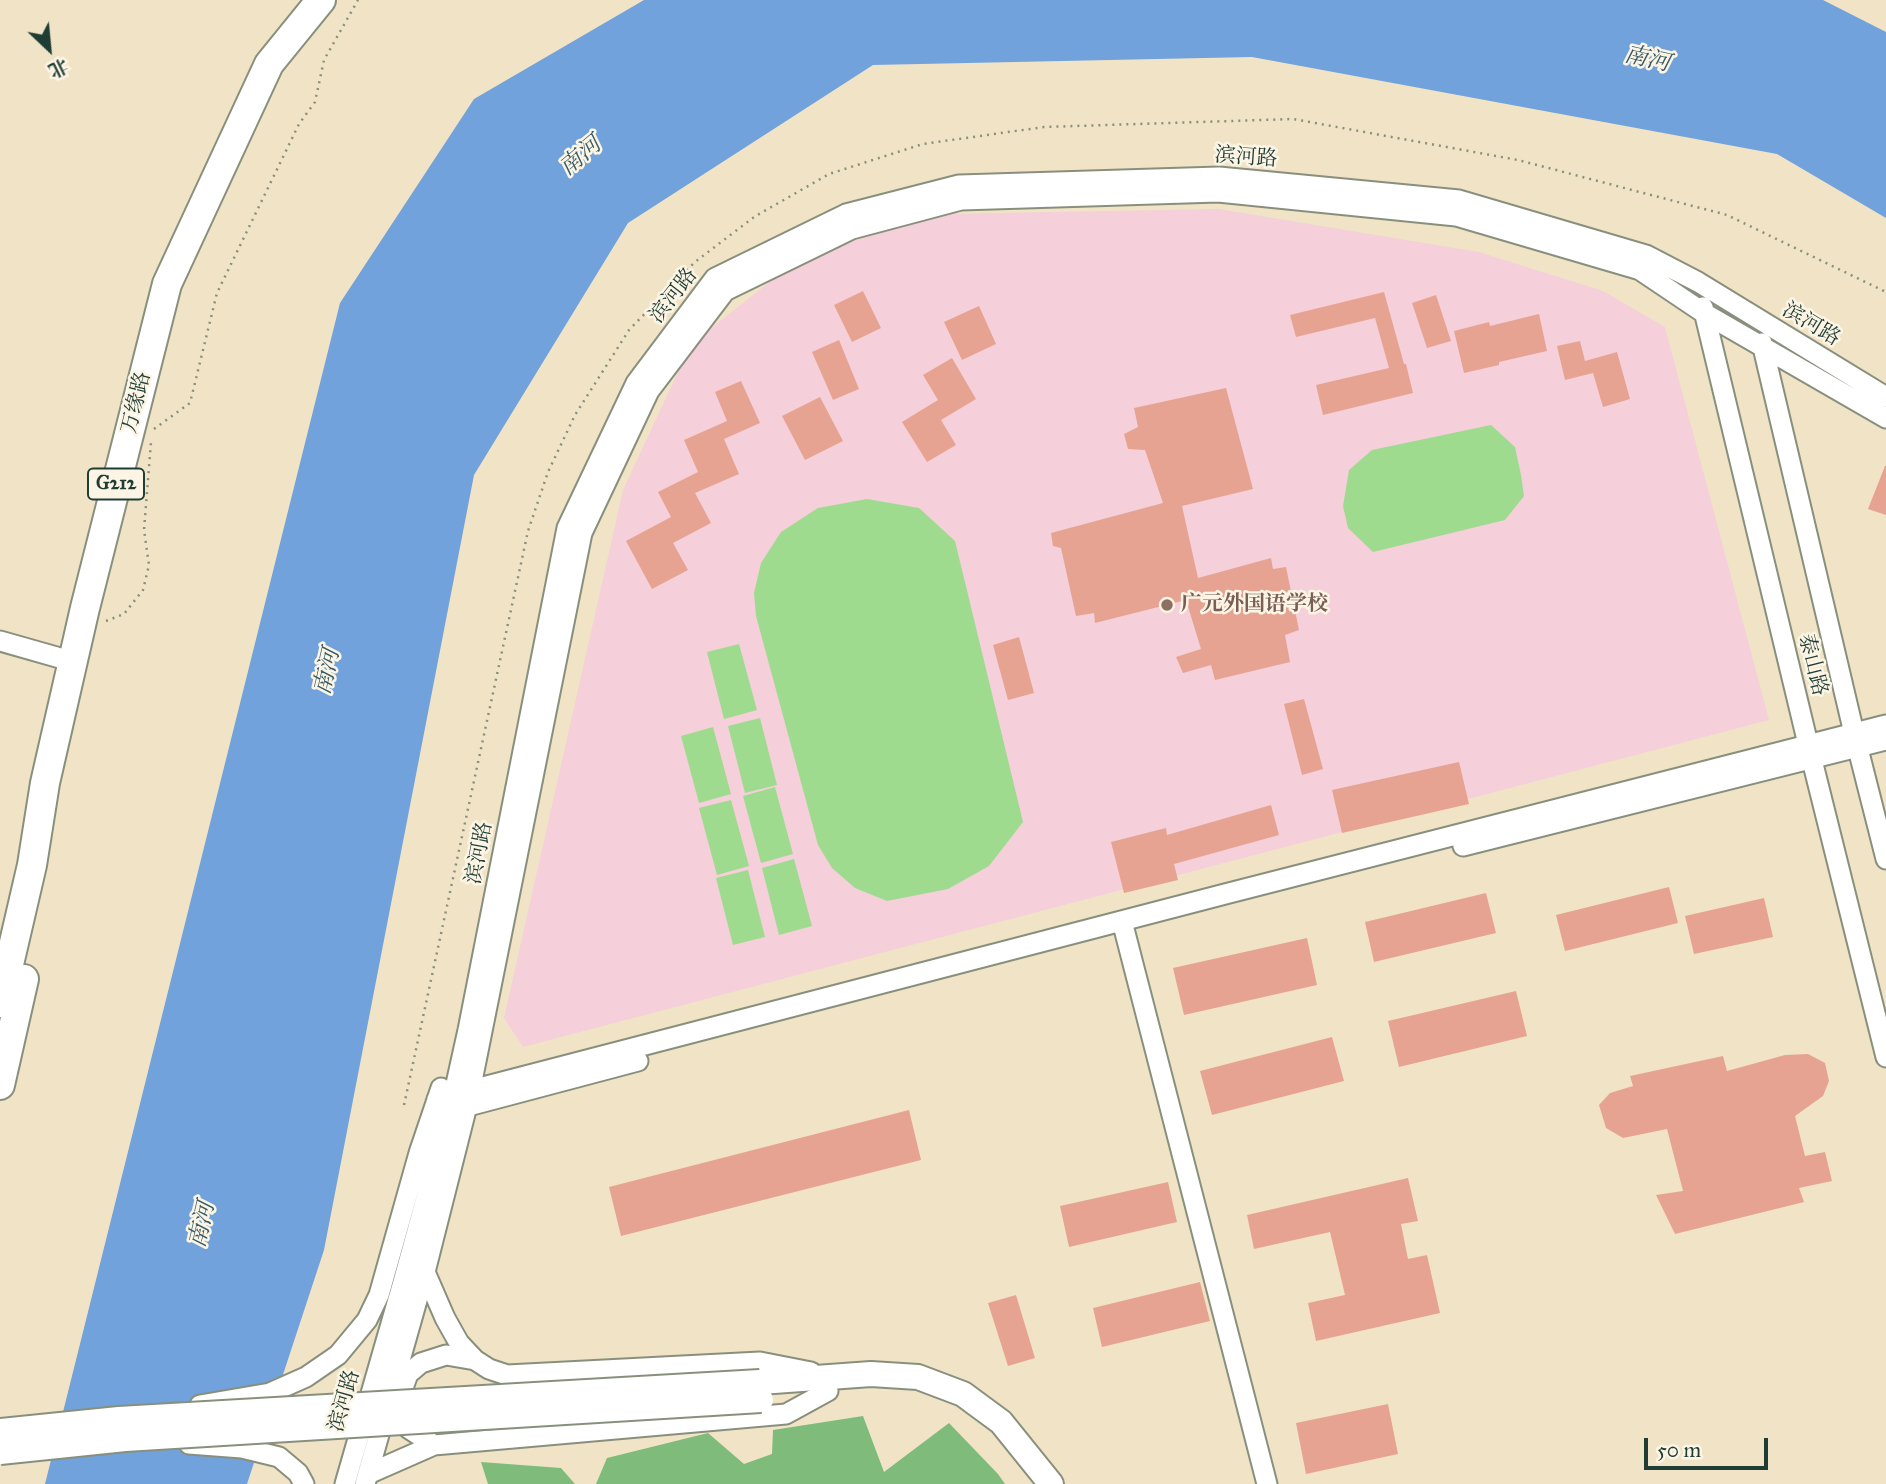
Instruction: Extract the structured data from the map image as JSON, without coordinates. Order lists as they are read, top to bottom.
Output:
{
  "streets": {
    "highway": ["万缘路", "G212"],
    "street": ["滨河路", "泰山路"]
  },
  "crossings": [
    ["滨河路", "泰山路"]
  ],
  "water": ["南河"],
  "places": ["广元外国语学校"],
  "scale_bar": "50 m",
  "north": "bottom right"
}
